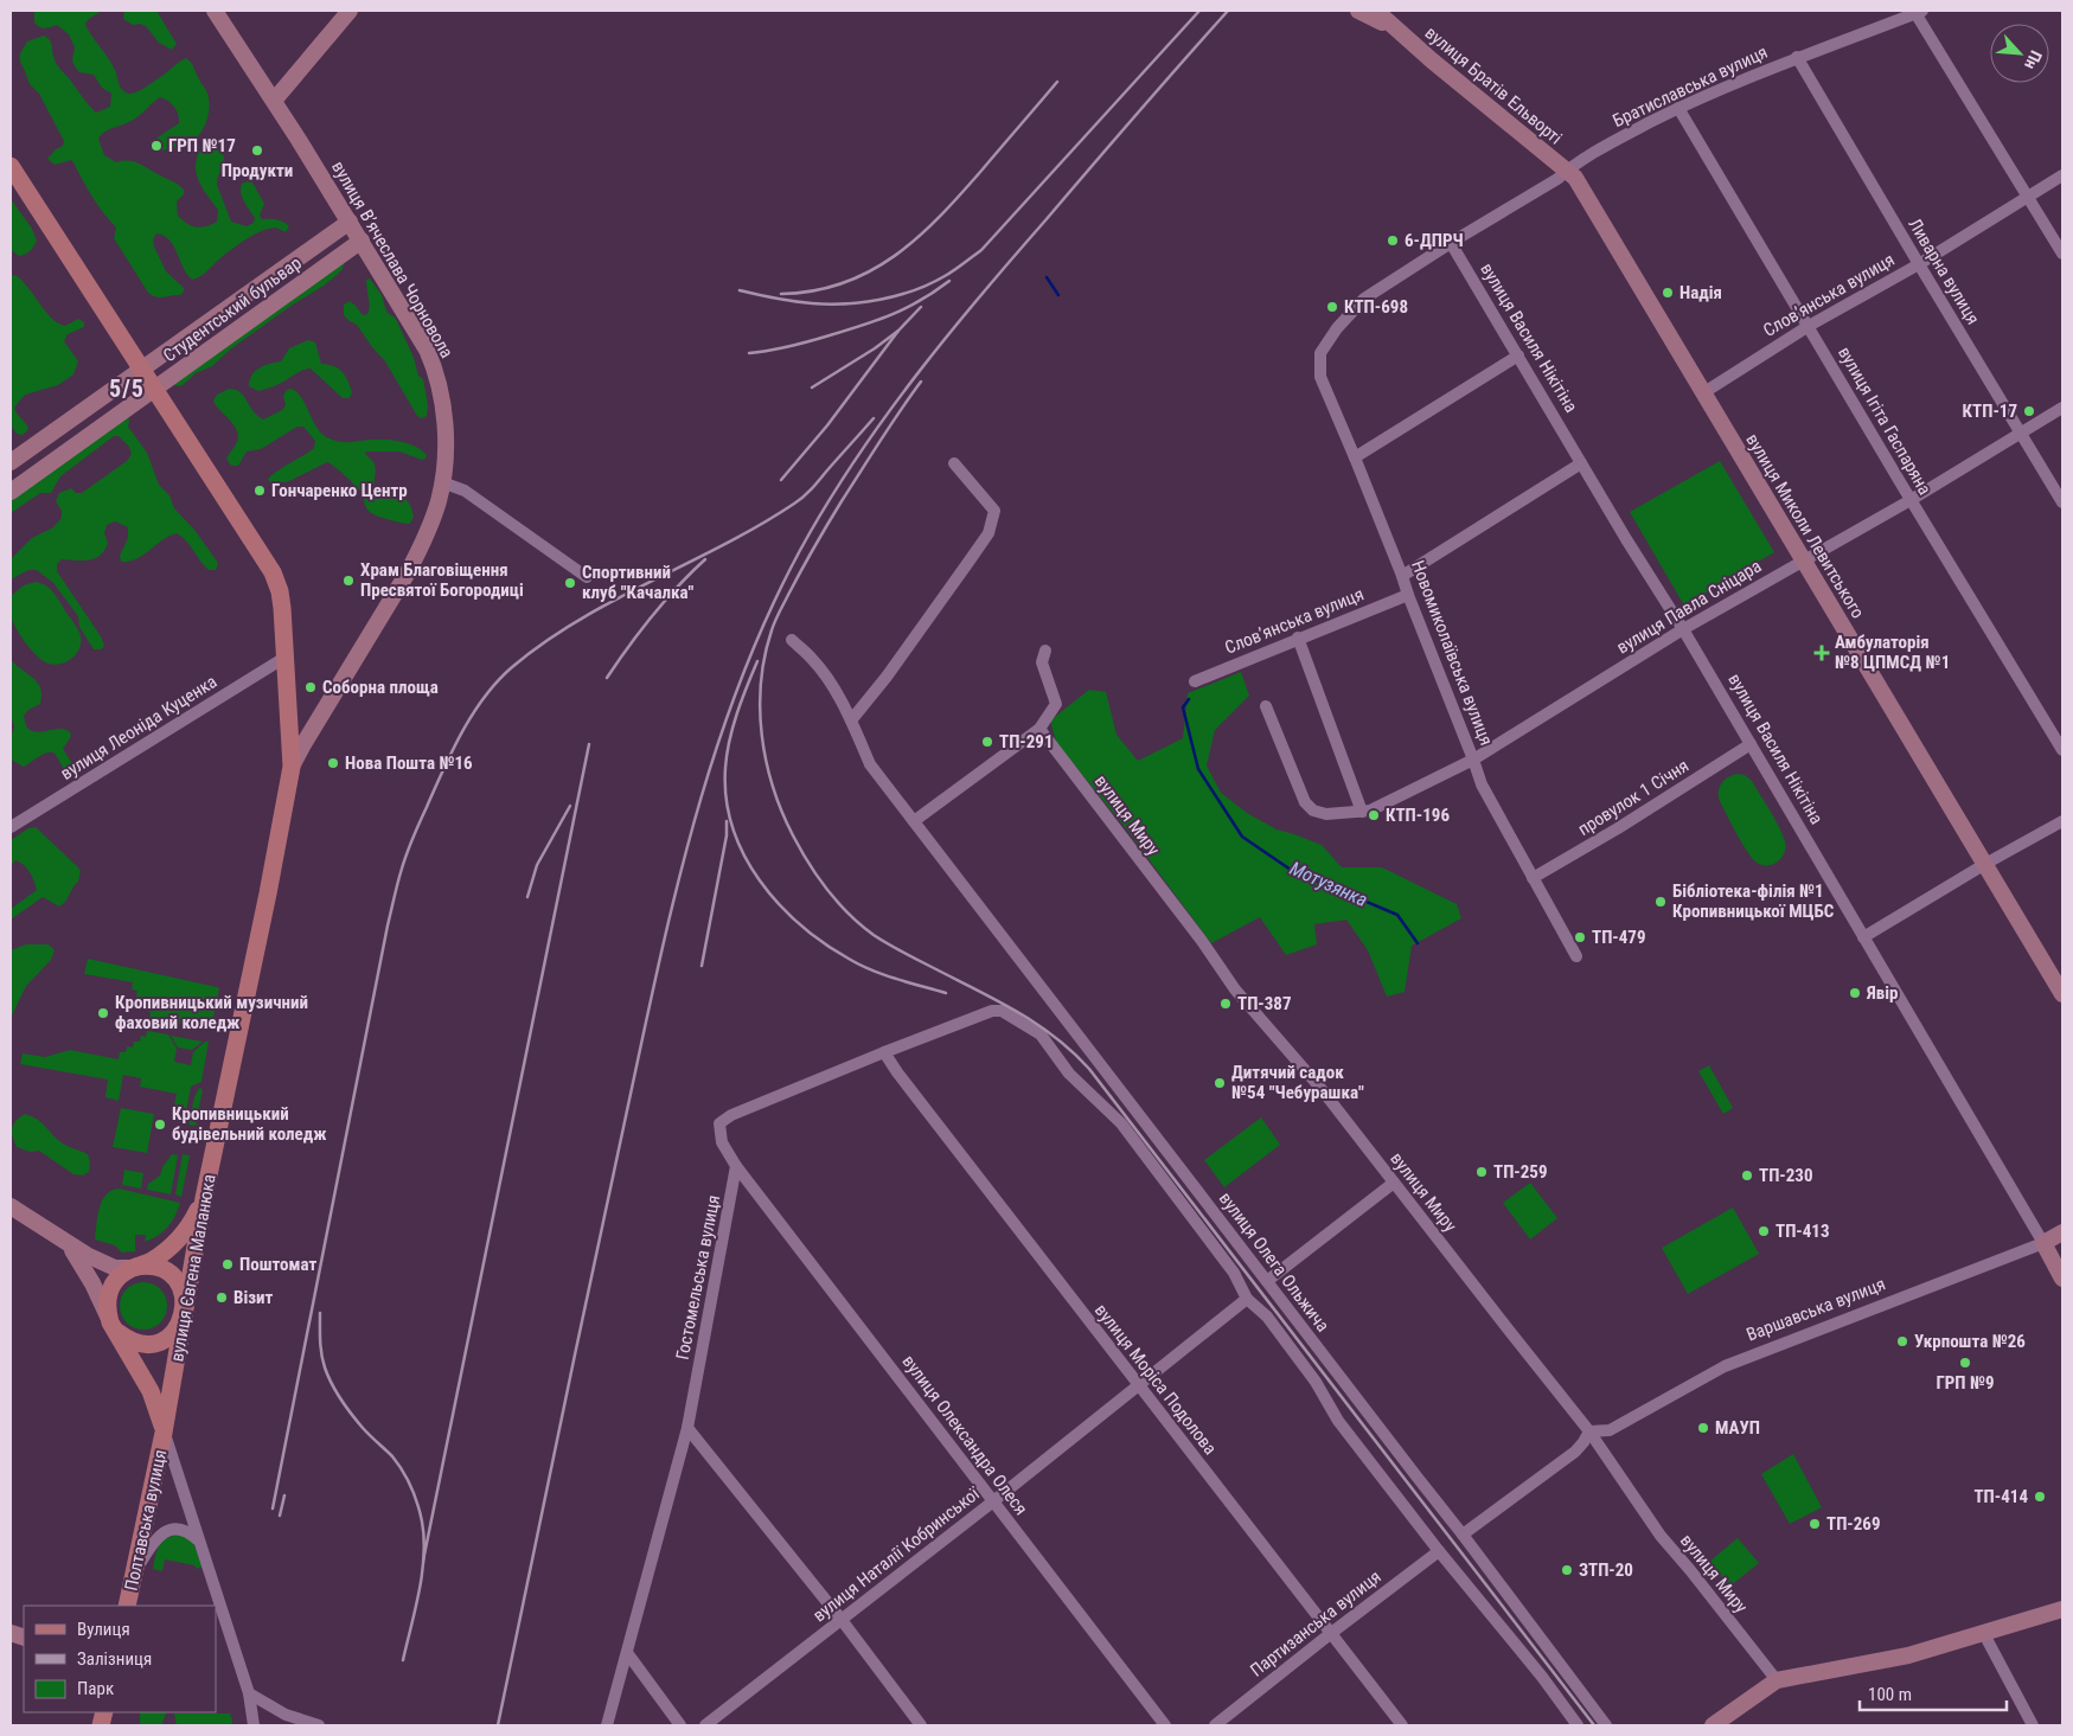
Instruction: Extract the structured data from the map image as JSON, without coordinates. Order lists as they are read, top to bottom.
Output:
{
  "streets": {
    "main road": [
      "вулиця Братів Ельворті",
      "вулиця Вʼячеслава Чорновола",
      "Студентський бульвар",
      "вулиця Василя Нікітіна",
      "вулиця Миколи Левитського",
      "вулиця Євгена Маланюка",
      "Варшавська вулиця",
      "Полтавська вулиця"
    ],
    "street": [
      "Братиславська вулиця",
      "Ливарна вулиця",
      "Словʼянська вулиця",
      "вулиця Ігіта Гаспаряна",
      "вулиця Павла Сніцара",
      "Новомиколаївська вулиця",
      "вулиця Леоніда Куценка",
      "провулок 1 Січня",
      "вулиця Миру",
      "вулиця Олега Ольжича",
      "Гостомельська вулиця",
      "вулиця Моріса Подолова",
      "вулиця Олександра Олеся",
      "вулиця Наталії Кобринської",
      "Партизанська вулиця"
    ]
  },
  "crossings": [
    ["вулиця Братів Ельворті", "Братиславська вулиця"],
    ["вулиця Братів Ельворті", "вулиця Миколи Левитського"],
    ["Братиславська вулиця", "Ливарна вулиця"],
    ["Братиславська вулиця", "вулиця Василя Нікітіна"],
    ["Братиславська вулиця", "вулиця Ігіта Гаспаряна"],
    ["Братиславська вулиця", "вулиця Миколи Левитського"],
    ["Братиславська вулиця", "Новомиколаївська вулиця"],
    ["вулиця Вʼячеслава Чорновола", "Студентський бульвар"],
    ["вулиця Вʼячеслава Чорновола", "вулиця Євгена Маланюка"],
    ["Ливарна вулиця", "Словʼянська вулиця"],
    ["Ливарна вулиця", "вулиця Павла Сніцара"],
    ["Словʼянська вулиця", "вулиця Ігіта Гаспаряна"],
    ["Словʼянська вулиця", "вулиця Миколи Левитського"],
    ["Словʼянська вулиця", "Новомиколаївська вулиця"],
    ["Студентський бульвар", "вулиця Євгена Маланюка"],
    ["вулиця Василя Нікітіна", "вулиця Павла Сніцара"],
    ["вулиця Василя Нікітіна", "провулок 1 Січня"],
    ["вулиця Василя Нікітіна", "Варшавська вулиця"],
    ["вулиця Ігіта Гаспаряна", "вулиця Павла Сніцара"],
    ["вулиця Миколи Левитського", "вулиця Павла Сніцара"],
    ["вулиця Павла Сніцара", "Новомиколаївська вулиця"],
    ["Новомиколаївська вулиця", "провулок 1 Січня"],
    ["вулиця Леоніда Куценка", "вулиця Євгена Маланюка"],
    ["вулиця Миру", "Варшавська вулиця"],
    ["вулиця Євгена Маланюка", "Полтавська вулиця"],
    ["Гостомельська вулиця", "вулиця Олександра Олеся"],
    ["вулиця Моріса Подолова", "вулиця Наталії Кобринської"],
    ["вулиця Моріса Подолова", "Партизанська вулиця"],
    ["вулиця Олександра Олеся", "вулиця Наталії Кобринської"]
  ],
  "districts": ["5/5"],
  "water": ["Мотузянка"],
  "places": {
    "other": [
      "ГРП №17",
      "Продукти",
      "6-ДПРЧ",
      "Надія",
      "КТП-698",
      "КТП-17",
      "Гончаренко Центр",
      "Храм Благовіщення Пресвятої Богородиці",
      "Спортивний клуб \"Качалка\"",
      "Соборна площа",
      "ТП-291",
      "Нова Пошта №16",
      "КТП-196",
      "Бібліотека-філія №1 Кропивницької МЦБС",
      "ТП-479",
      "Явір",
      "ТП-387",
      "Кропивницький музичний фаховий коледж",
      "Дитячий садок №54 \"Чебурашка\"",
      "Кропивницький будівельний коледж",
      "ТП-259",
      "ТП-230",
      "ТП-413",
      "Поштомат",
      "Візит",
      "Укрпошта №26",
      "ГРП №9",
      "МАУП",
      "ТП-414",
      "ТП-269",
      "ЗТП-20"
    ],
    "health": ["Амбулаторія №8 ЦПМСД №1"]
  },
  "legend": ["Вулиця", "Залізниця", "Парк"],
  "scale_bar": "100 m",
  "north": "bottom right"
}
